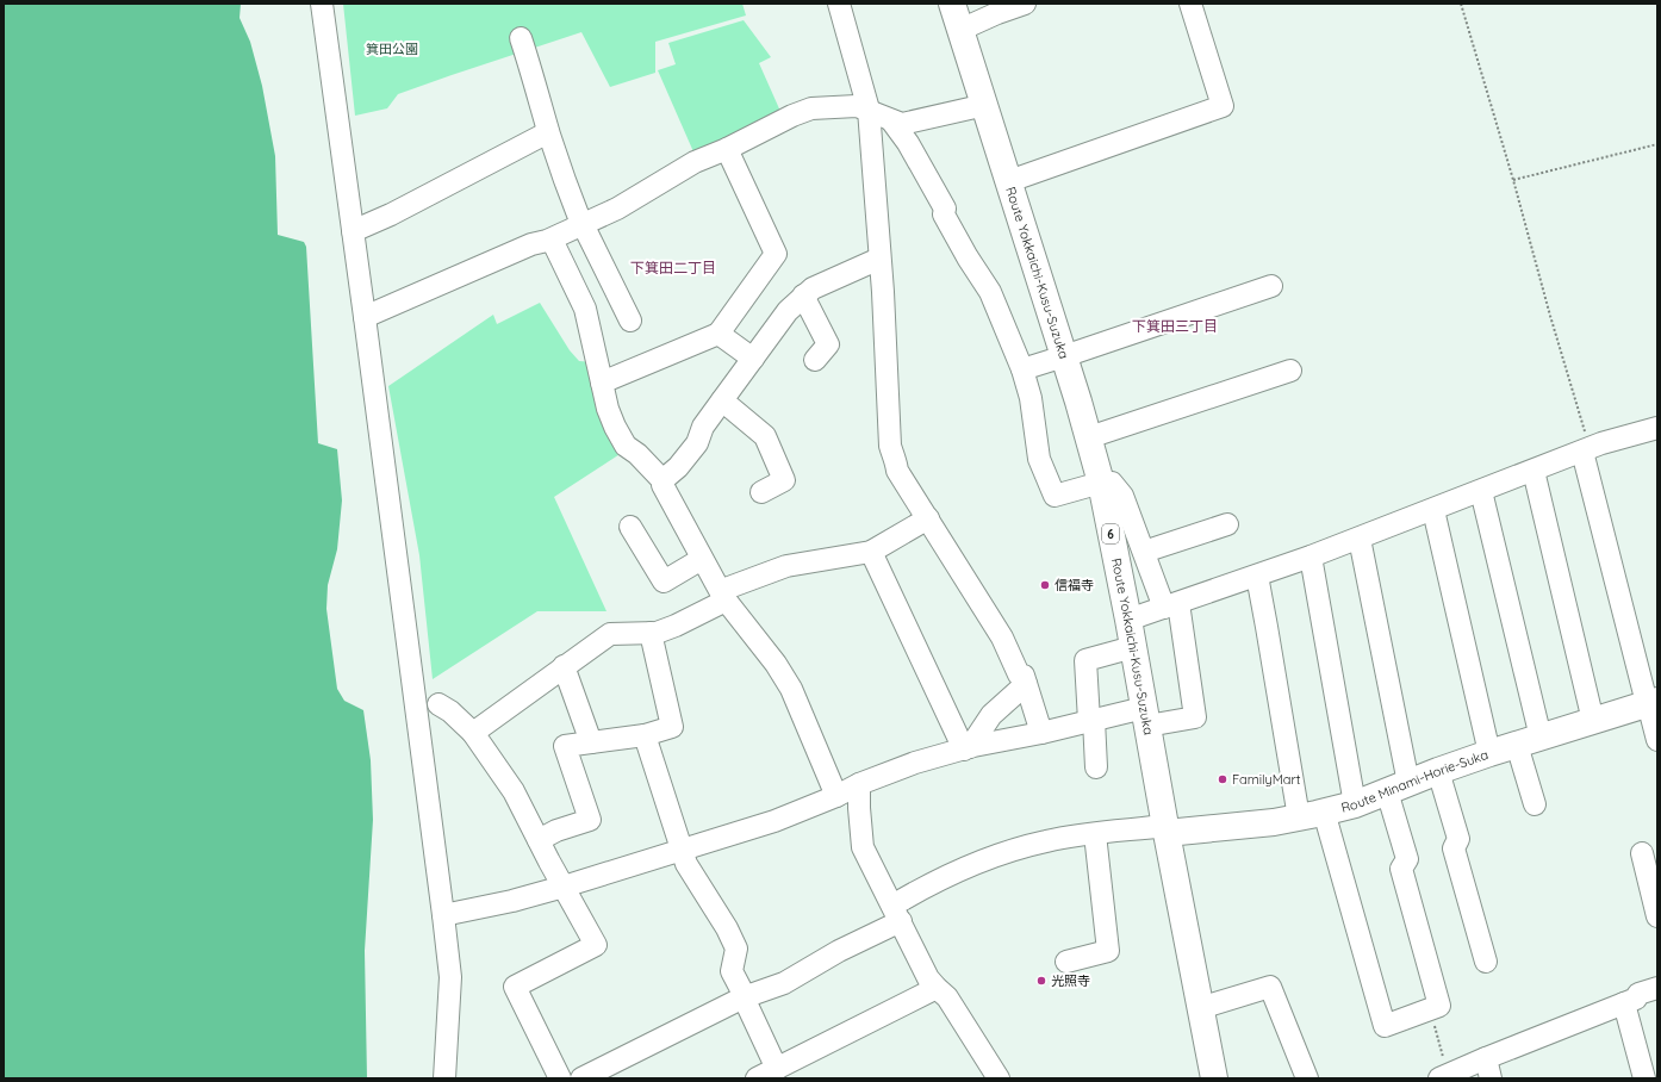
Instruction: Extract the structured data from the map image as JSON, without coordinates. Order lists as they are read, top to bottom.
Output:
{
  "streets": {
    "main road": ["Route Yokkaichi-Kusu-Suzuka", "6", "Route Minami-Horie-Suka"]
  },
  "crossings": [
    ["Route Yokkaichi-Kusu-Suzuka", "Route Minami-Horie-Suka"]
  ],
  "districts": ["下箕田二丁目", "下箕田三丁目"],
  "parks": ["箕田公園"],
  "places": ["信福寺", "FamilyMart", "光照寺"]
}
